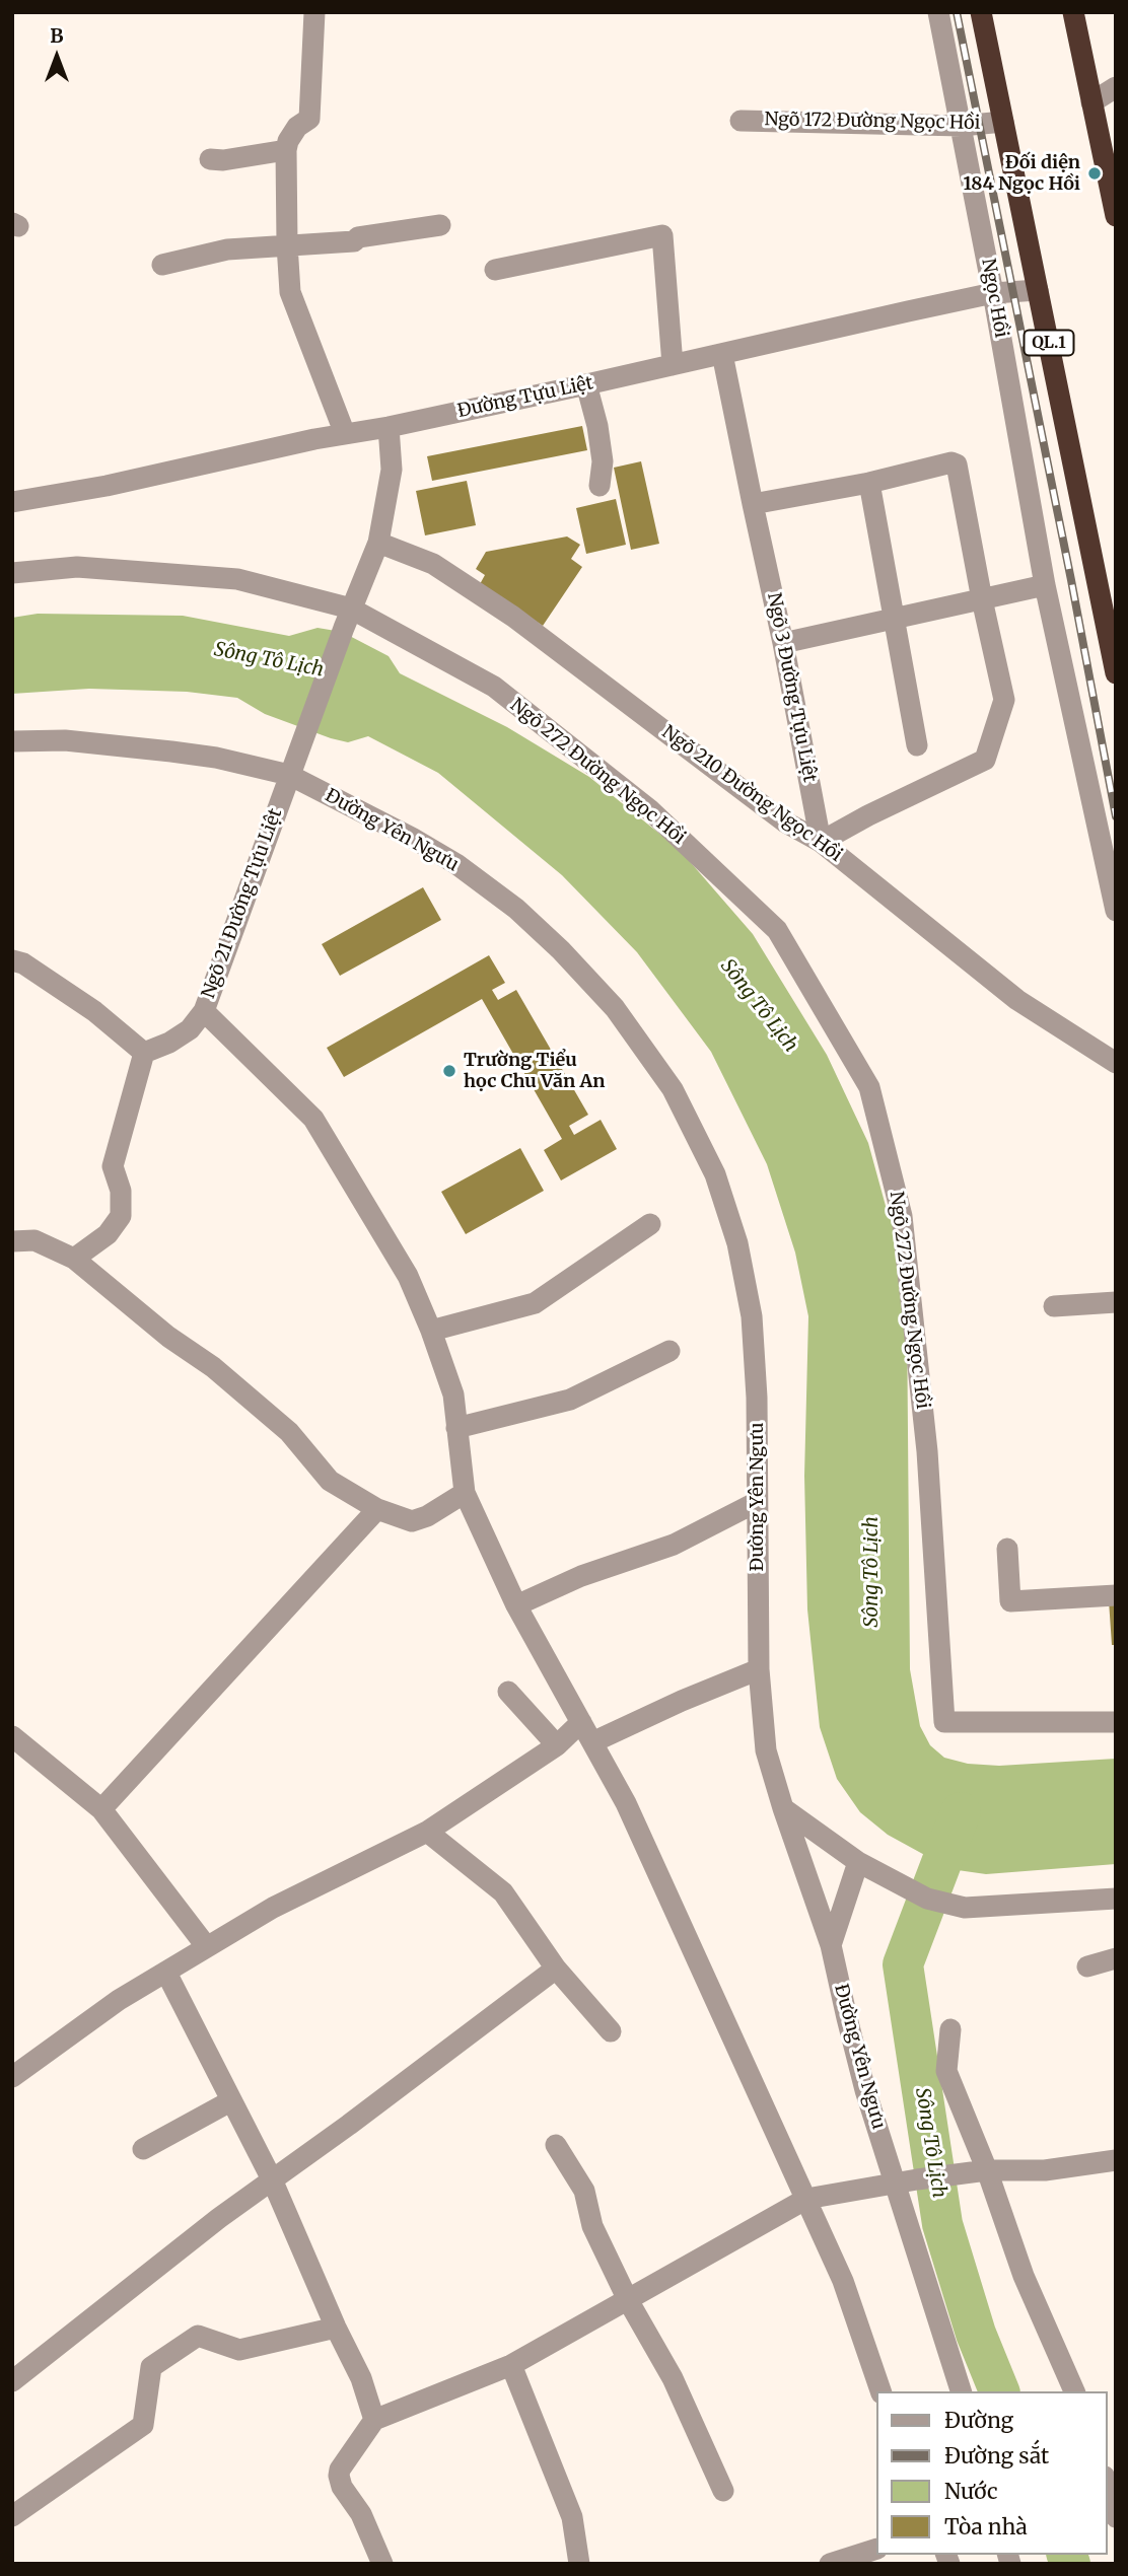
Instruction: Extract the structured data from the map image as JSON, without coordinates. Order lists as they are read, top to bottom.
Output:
{
  "streets": {
    "highway": ["QL.1"],
    "street": [
      "Ngõ 172 Đường Ngọc Hồi",
      "Ngọc Hồi",
      "Đường Tựu Liệt",
      "Ngõ 3 Đường Tựu Liệt",
      "Ngõ 272 Đường Ngọc Hồi",
      "Ngõ 210 Đường Ngọc Hồi",
      "Đường Yên Ngưu",
      "Ngõ 21 Đường Tựu Liệt"
    ]
  },
  "crossings": [
    ["Ngõ 172 Đường Ngọc Hồi", "Ngọc Hồi"],
    ["Ngõ 172 Đường Ngọc Hồi", "QL.1"],
    ["Ngọc Hồi", "Đường Tựu Liệt"],
    ["QL.1", "Đường Tựu Liệt"],
    ["Đường Tựu Liệt", "Ngõ 3 Đường Tựu Liệt"],
    ["Ngõ 3 Đường Tựu Liệt", "Ngõ 210 Đường Ngọc Hồi"],
    ["Ngõ 272 Đường Ngọc Hồi", "Ngõ 21 Đường Tựu Liệt"],
    ["Đường Yên Ngưu", "Ngõ 21 Đường Tựu Liệt"]
  ],
  "water": ["Sông Tô Lịch"],
  "places": ["Đối diện 184 Ngọc Hồi", "Trường Tiểu học Chu Văn An"],
  "legend": [
    "Đường",
    "Đường sắt",
    "Nước",
    "Tòa nhà"
  ],
  "north": "top"
}
